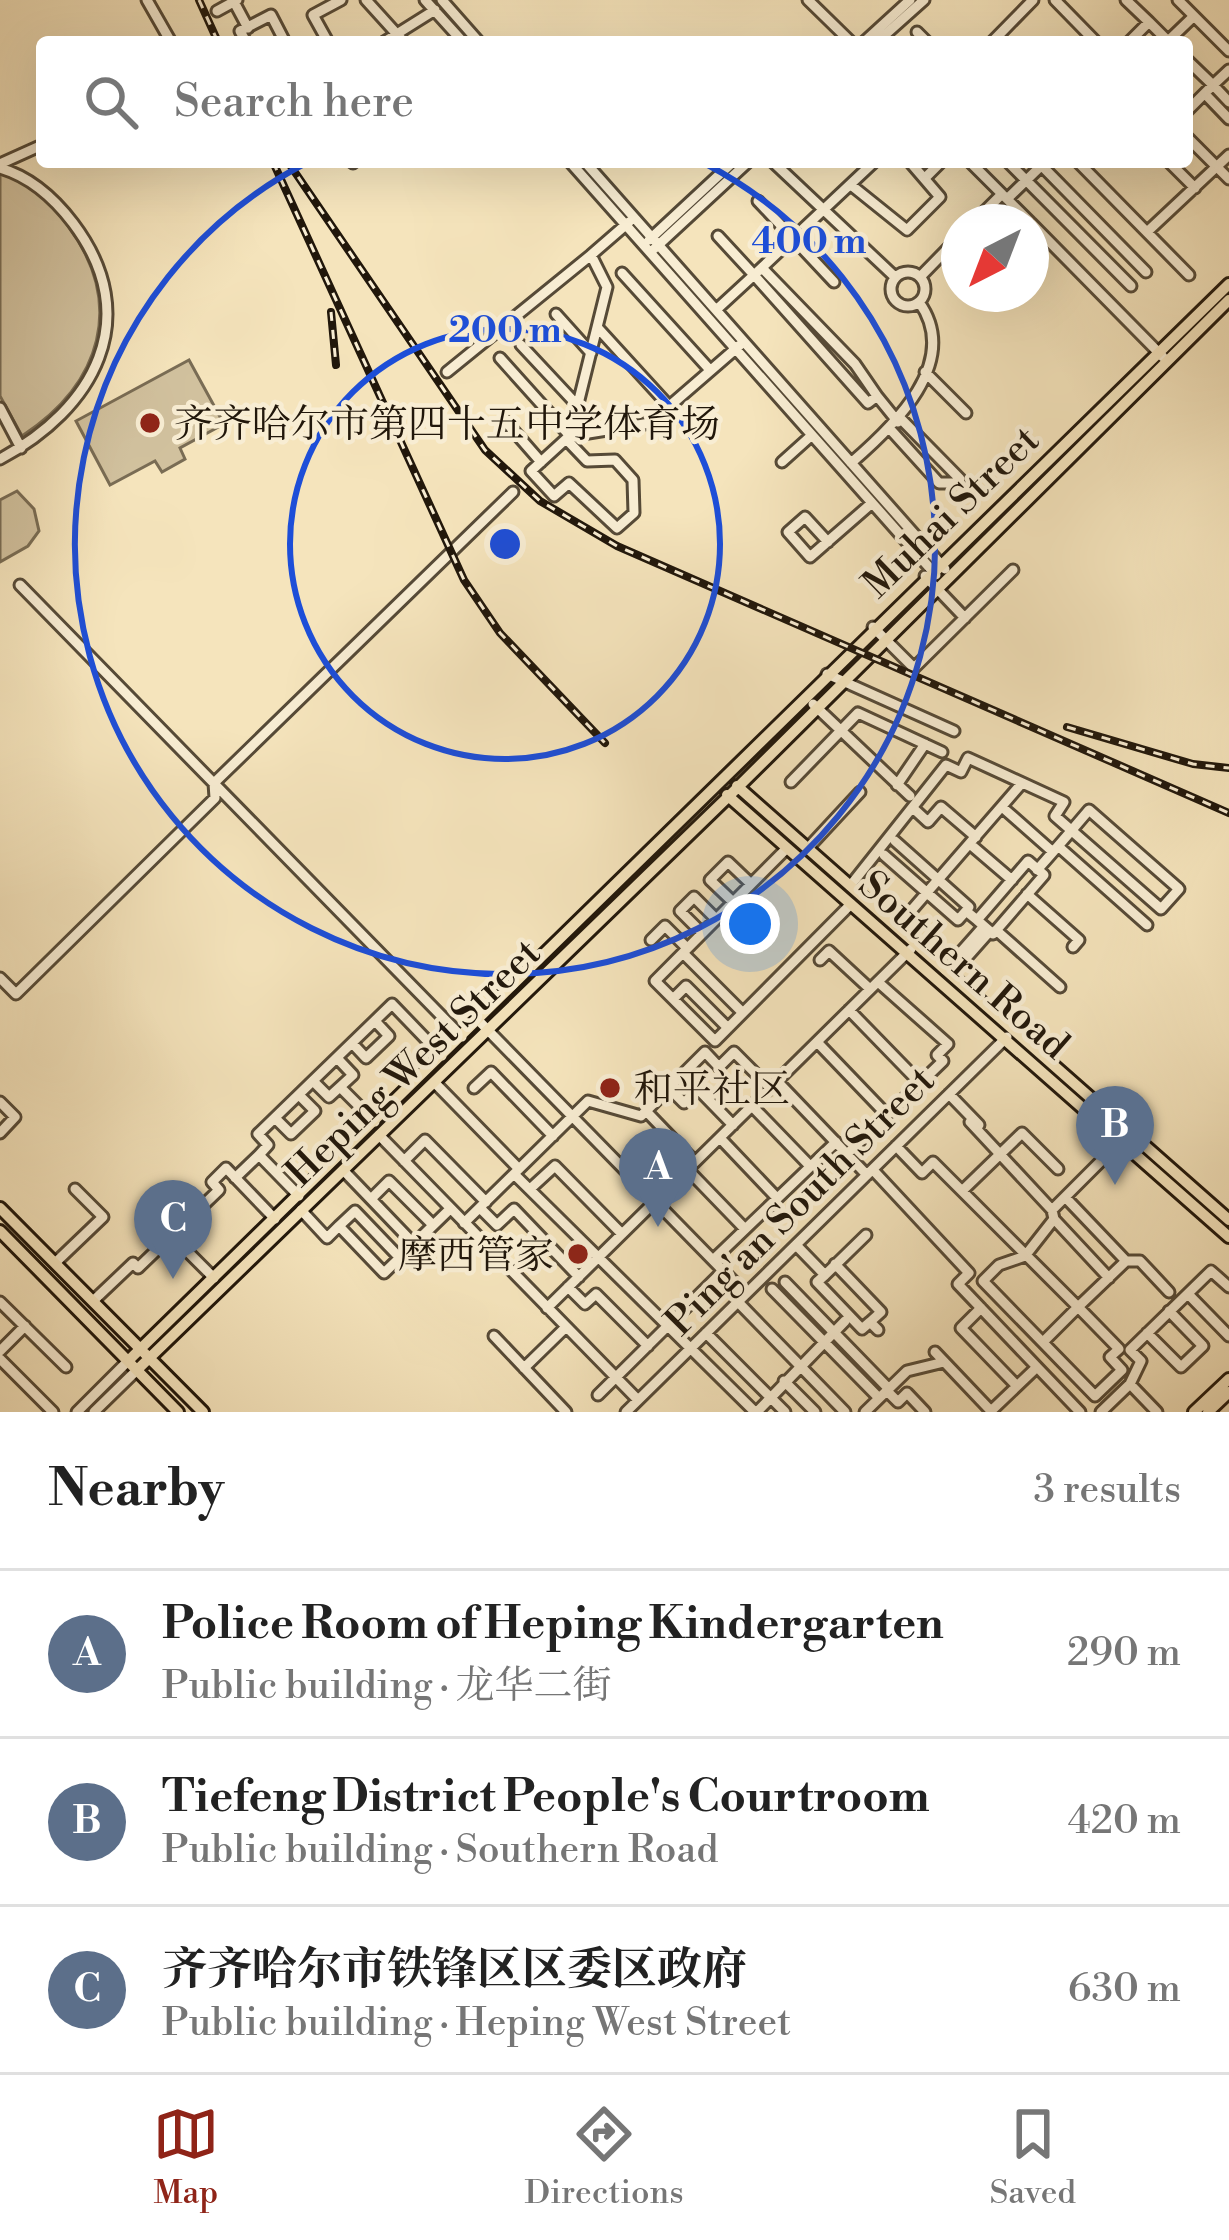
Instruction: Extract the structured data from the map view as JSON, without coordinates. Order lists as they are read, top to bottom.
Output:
{
  "streets": {
    "main road": ["Muhai Street", "Southern Road", "Heping West Street"],
    "street": ["Ping'an South Street"]
  },
  "crossings": [
    ["Muhai Street", "Southern Road"],
    ["Muhai Street", "Heping West Street"],
    ["Southern Road", "Heping West Street"],
    ["Southern Road", "Ping'an South Street"]
  ],
  "places": ["齐齐哈尔市第四十五中学体育场", "和平社区", "摩西管家"],
  "north": "bottom left",
  "page": {
    "search": "Search here",
    "pins": ["B", "A", "C"],
    "heading": ["Nearby", "3 results"],
    "list": [
      {
        "mark": "A",
        "name": "Police Room of Heping Kindergarten",
        "note": "Public building · 龙华二街",
        "value": "290 m"
      },
      {
        "mark": "B",
        "name": "Tiefeng District People's Courtroom",
        "note": "Public building · Southern Road",
        "value": "420 m"
      },
      {
        "mark": "C",
        "name": "齐齐哈尔市铁锋区区委区政府",
        "note": "Public building · Heping West Street",
        "value": "630 m"
      }
    ],
    "nav": ["Map", "Directions", "Saved"]
  },
  "rings": ["400 m", "200 m"]
}
